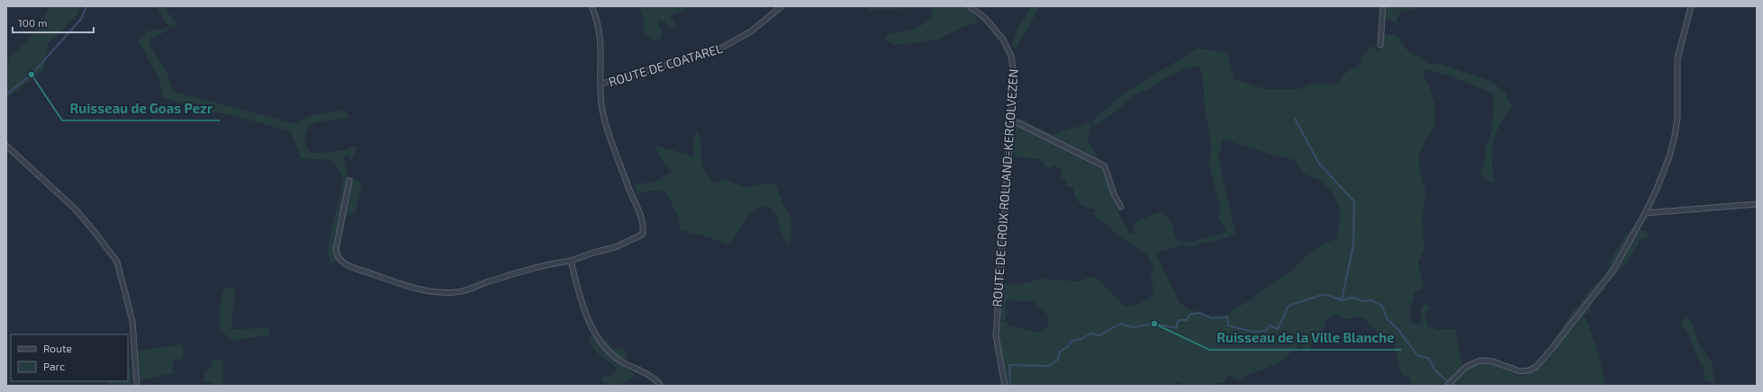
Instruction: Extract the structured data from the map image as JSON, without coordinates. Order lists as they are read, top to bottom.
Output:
{
  "streets": {
    "street": ["ROUTE DE COATAREL", "ROUTE DE CROIX ROLLAND-KERGOLVEZEN"]
  },
  "places": ["Ruisseau de Goas Pezr", "Ruisseau de la Ville Blanche"],
  "legend": ["Route", "Parc"],
  "scale_bar": "100 m"
}
